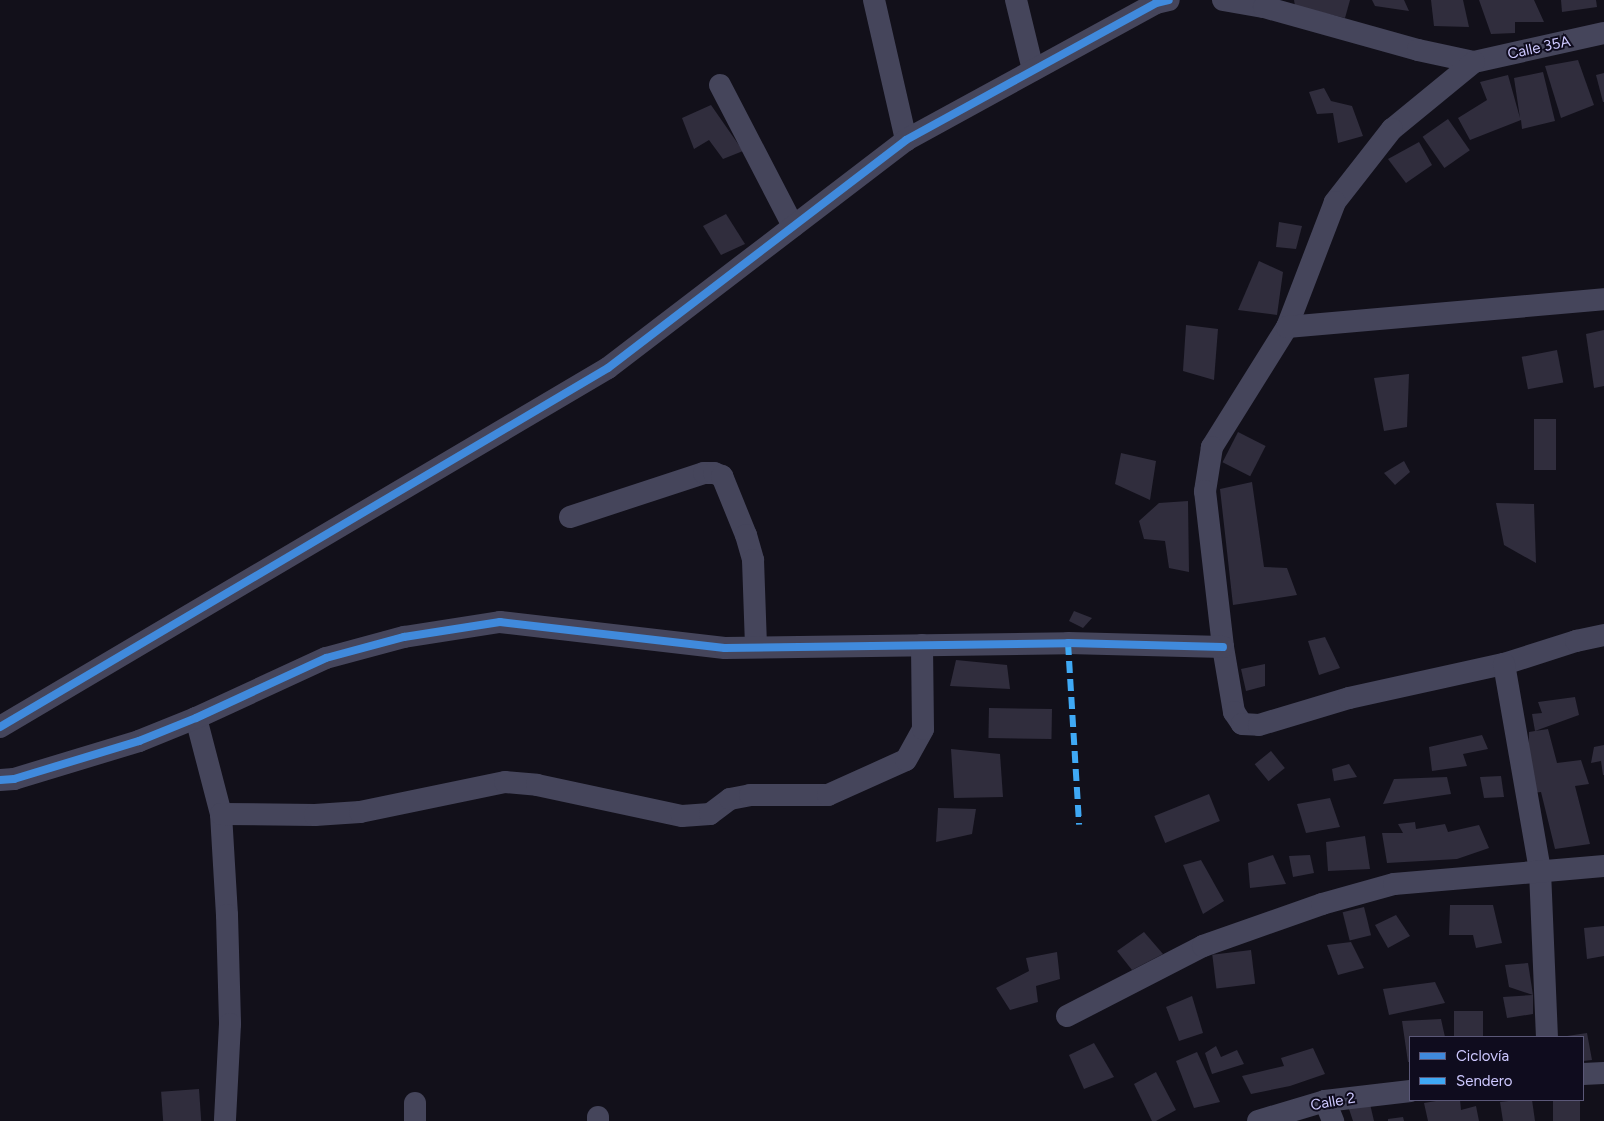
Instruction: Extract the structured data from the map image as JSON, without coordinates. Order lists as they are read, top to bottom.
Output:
{
  "streets": {
    "street": ["Calle 35A", "Calle 2"]
  },
  "legend": ["Ciclovía", "Sendero"]
}
